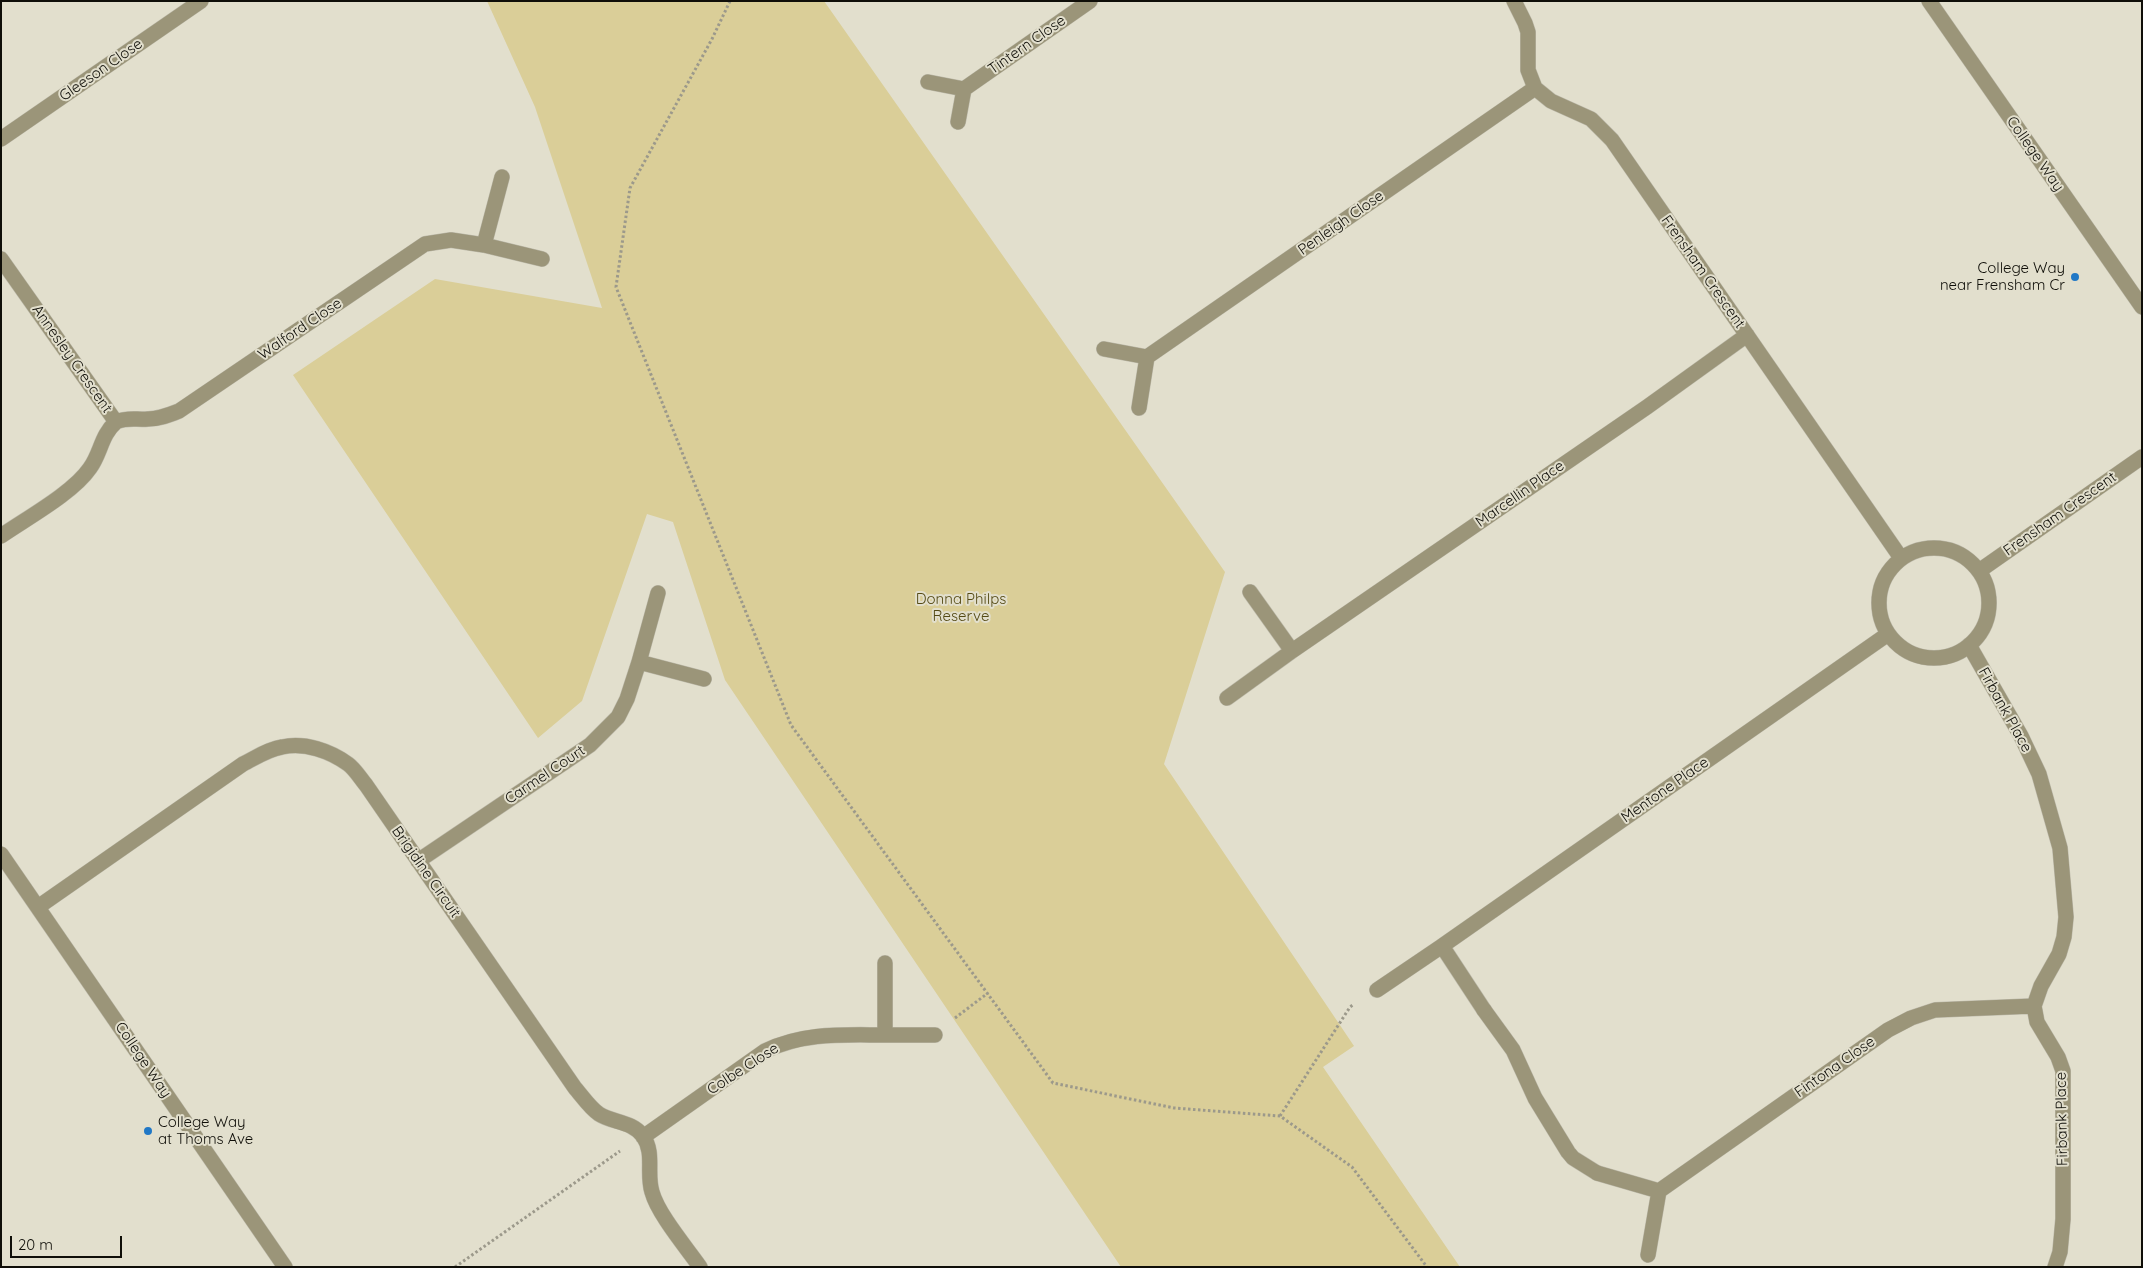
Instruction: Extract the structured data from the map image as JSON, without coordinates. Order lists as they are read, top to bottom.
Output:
{
  "streets": {
    "street": [
      "Tintern Close",
      "Gleeson Close",
      "College Way",
      "Penleigh Close",
      "Frensham Crescent",
      "Walford Close",
      "Annesley Crescent",
      "Marcellin Place",
      "Firbank Place",
      "Carmel Court",
      "Mentone Place",
      "Brigidine Circuit",
      "Fintona Close",
      "Colbe Close"
    ]
  },
  "crossings": [
    ["College Way", "Brigidine Circuit"],
    ["Penleigh Close", "Frensham Crescent"],
    ["Frensham Crescent", "Marcellin Place"],
    ["Frensham Crescent", "Firbank Place"],
    ["Frensham Crescent", "Mentone Place"],
    ["Walford Close", "Annesley Crescent"],
    ["Firbank Place", "Mentone Place"],
    ["Firbank Place", "Fintona Close"],
    ["Carmel Court", "Brigidine Circuit"],
    ["Brigidine Circuit", "Colbe Close"]
  ],
  "parks": ["Donna Philps Reserve"],
  "places": ["College Way near Frensham Cr", "College Way at Thoms Ave"],
  "scale_bar": "20 m"
}
